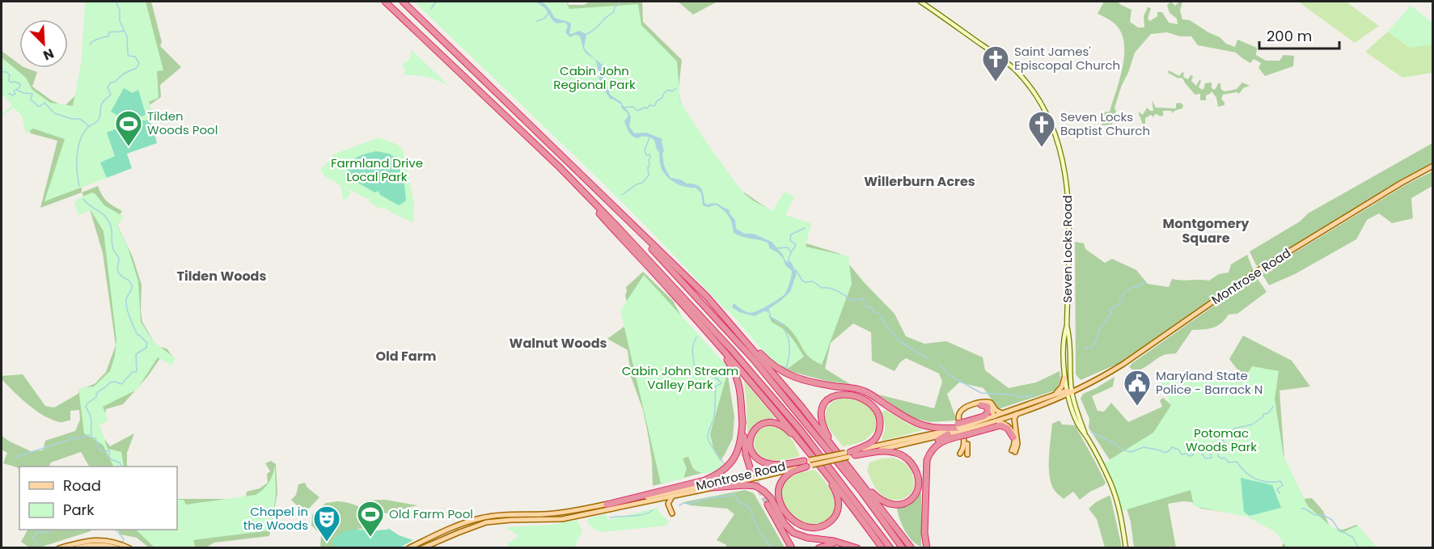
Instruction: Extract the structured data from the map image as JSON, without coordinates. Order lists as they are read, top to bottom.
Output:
{
  "streets": {
    "main road": ["Seven Locks Road", "Montrose Road"]
  },
  "crossings": [
    ["Seven Locks Road", "Montrose Road"]
  ],
  "districts": [
    "Willerburn Acres",
    "Montgomery Square",
    "Tilden Woods",
    "Walnut Woods",
    "Old Farm"
  ],
  "parks": [
    "Cabin John Regional Park",
    "Farmland Drive Local Park",
    "Cabin John Stream Valley Park",
    "Potomac Woods Park"
  ],
  "places": {
    "church": ["Saint James' Episcopal Church", "Seven Locks Baptist Church"],
    "sports": ["Tilden Woods Pool", "Old Farm Pool"],
    "public building": ["Maryland State Police - Barrack N"],
    "theatre": ["Chapel in the Woods"]
  },
  "legend": ["Road", "Park"],
  "scale_bar": "200 m",
  "north": "bottom right"
}
